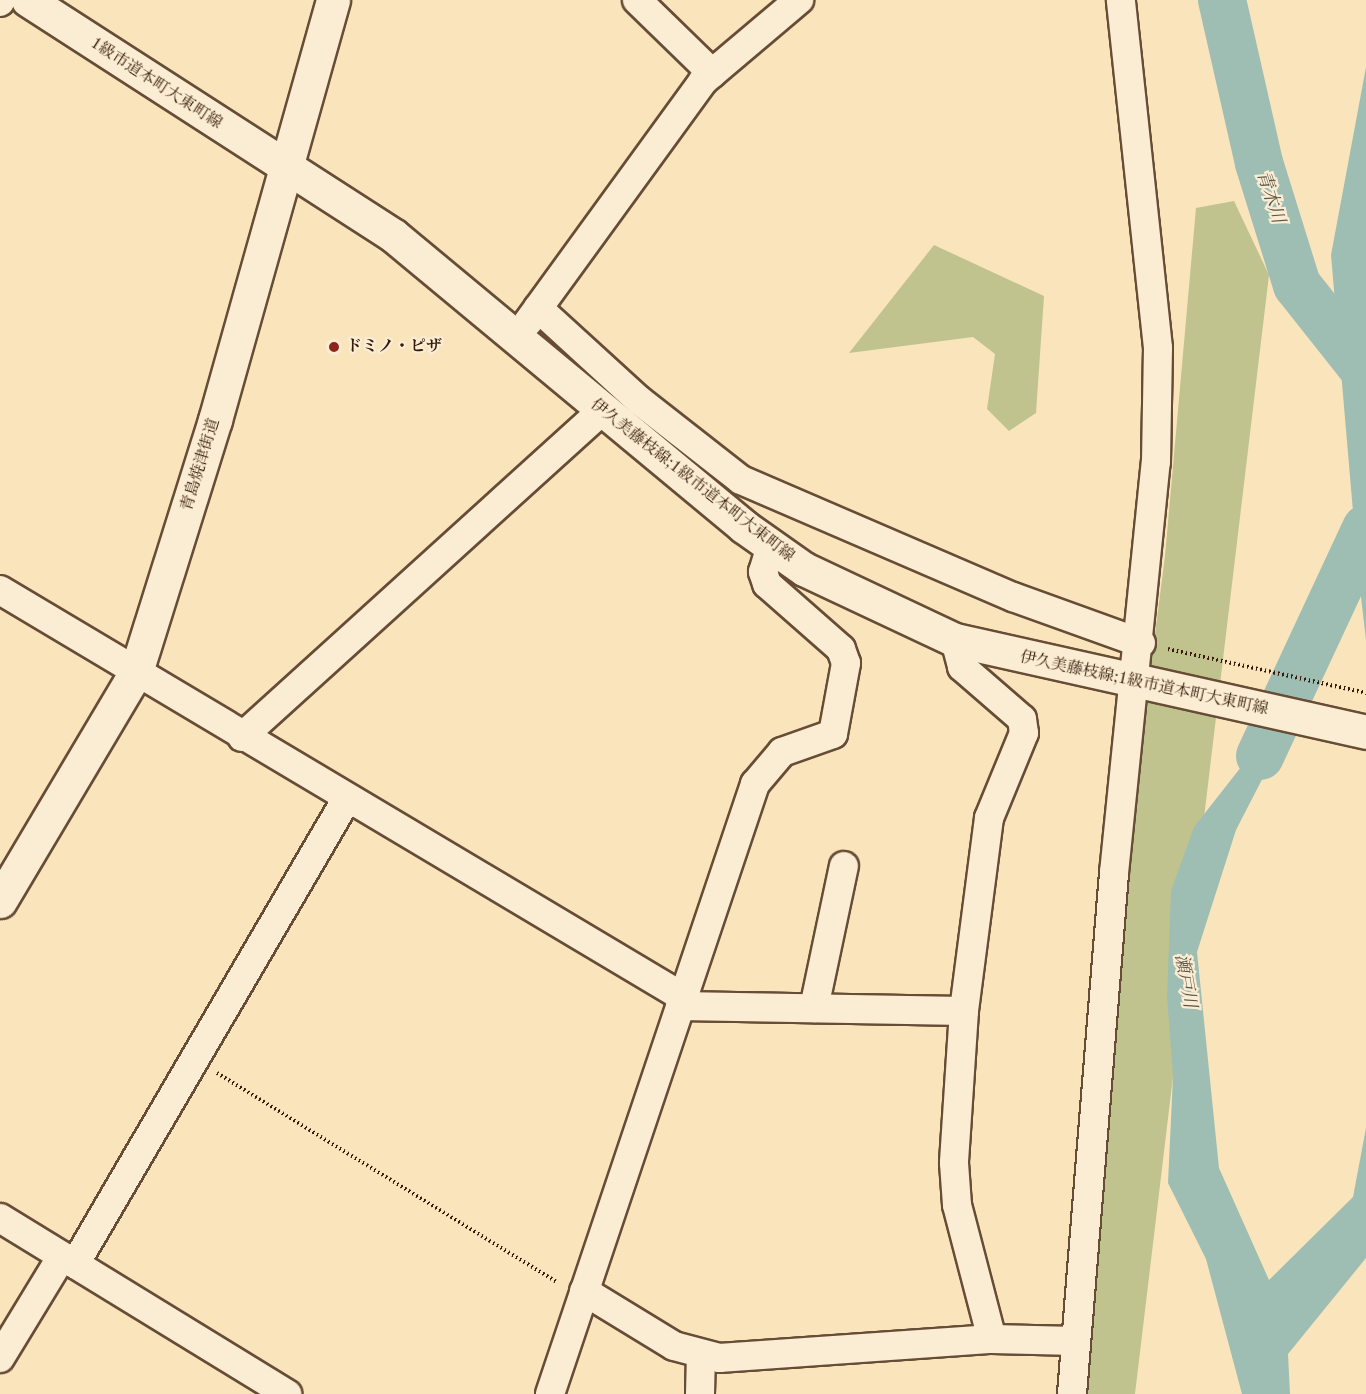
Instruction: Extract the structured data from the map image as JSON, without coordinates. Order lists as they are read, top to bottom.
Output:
{
  "streets": {
    "main road": ["1級市道本町大東町線", "青島焼津街道", "伊久美藤枝線;1級市道本町大東町線"]
  },
  "crossings": [
    ["1級市道本町大東町線", "青島焼津街道"],
    ["1級市道本町大東町線", "伊久美藤枝線;1級市道本町大東町線"],
    ["青島焼津街道", "伊久美藤枝線;1級市道本町大東町線"]
  ],
  "water": ["青木川", "瀬戸川"],
  "places": ["ドミノ・ピザ"]
}
